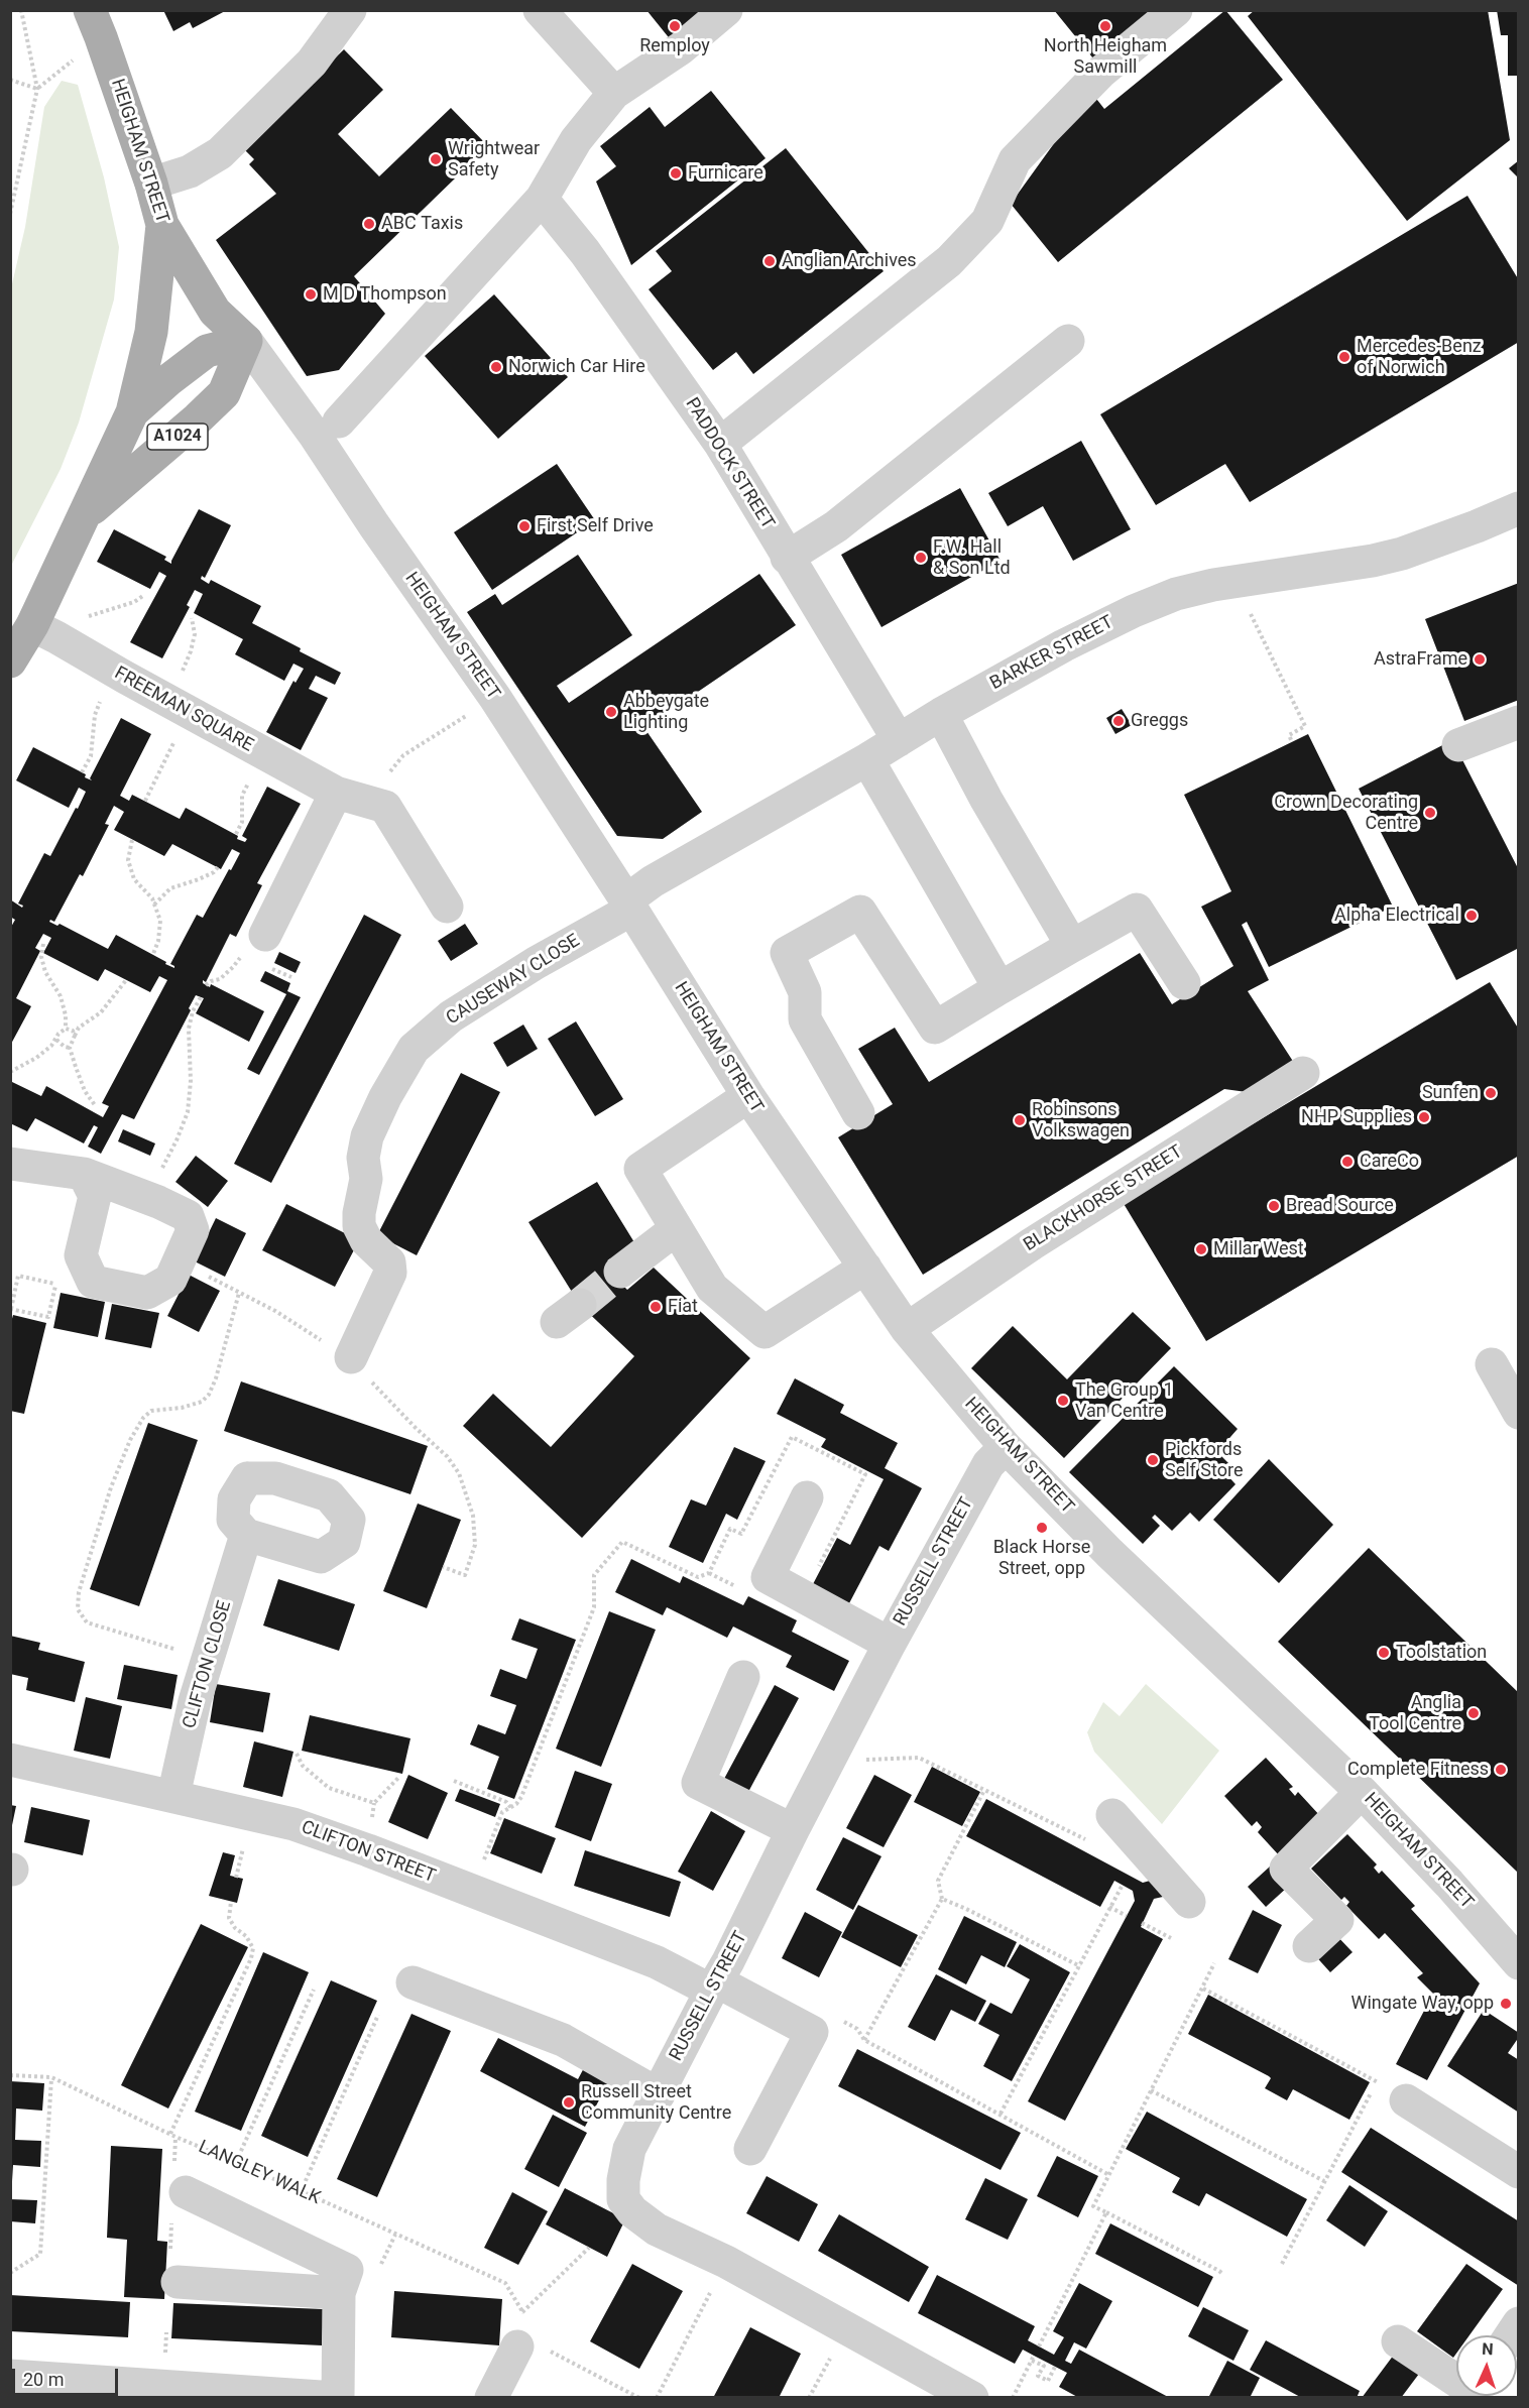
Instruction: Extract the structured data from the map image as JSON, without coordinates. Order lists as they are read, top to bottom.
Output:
{
  "streets": {
    "main road": ["HEIGHAM STREET", "A1024"],
    "street": [
      "PADDOCK STREET",
      "BARKER STREET",
      "FREEMAN SQUARE",
      "CAUSEWAY CLOSE",
      "BLACKHORSE STREET",
      "RUSSELL STREET",
      "CLIFTON CLOSE",
      "CLIFTON STREET"
    ],
    "path": ["LANGLEY WALK"]
  },
  "crossings": [
    ["HEIGHAM STREET", "A1024"],
    ["HEIGHAM STREET", "BARKER STREET"],
    ["HEIGHAM STREET", "CAUSEWAY CLOSE"],
    ["HEIGHAM STREET", "BLACKHORSE STREET"],
    ["HEIGHAM STREET", "RUSSELL STREET"],
    ["A1024", "FREEMAN SQUARE"],
    ["PADDOCK STREET", "BARKER STREET"],
    ["BARKER STREET", "CAUSEWAY CLOSE"],
    ["RUSSELL STREET", "CLIFTON STREET"],
    ["CLIFTON CLOSE", "CLIFTON STREET"]
  ],
  "places": [
    "Remploy",
    "North Heigham Sawmill",
    "Wrightwear Safety",
    "Furnicare",
    "ABC Taxis",
    "Anglian Archives",
    "M D Thompson",
    "Mercedes-Benz of Norwich",
    "Norwich Car Hire",
    "First Self Drive",
    "F.W. Hall & Son Ltd",
    "AstraFrame",
    "Abbeygate Lighting",
    "Greggs",
    "Crown Decorating Centre",
    "Alpha Electrical",
    "Sunfen",
    "NHP Supplies",
    "Robinsons Volkswagen",
    "CareCo",
    "Bread Source",
    "Millar West",
    "Fiat",
    "The Group 1 Van Centre",
    "Pickfords Self Store",
    "Black Horse Street, opp",
    "Toolstation",
    "Anglia Tool Centre",
    "Complete Fitness",
    "Wingate Way, opp",
    "Russell Street Community Centre"
  ],
  "scale_bar": "20 m",
  "north": "top"
}
